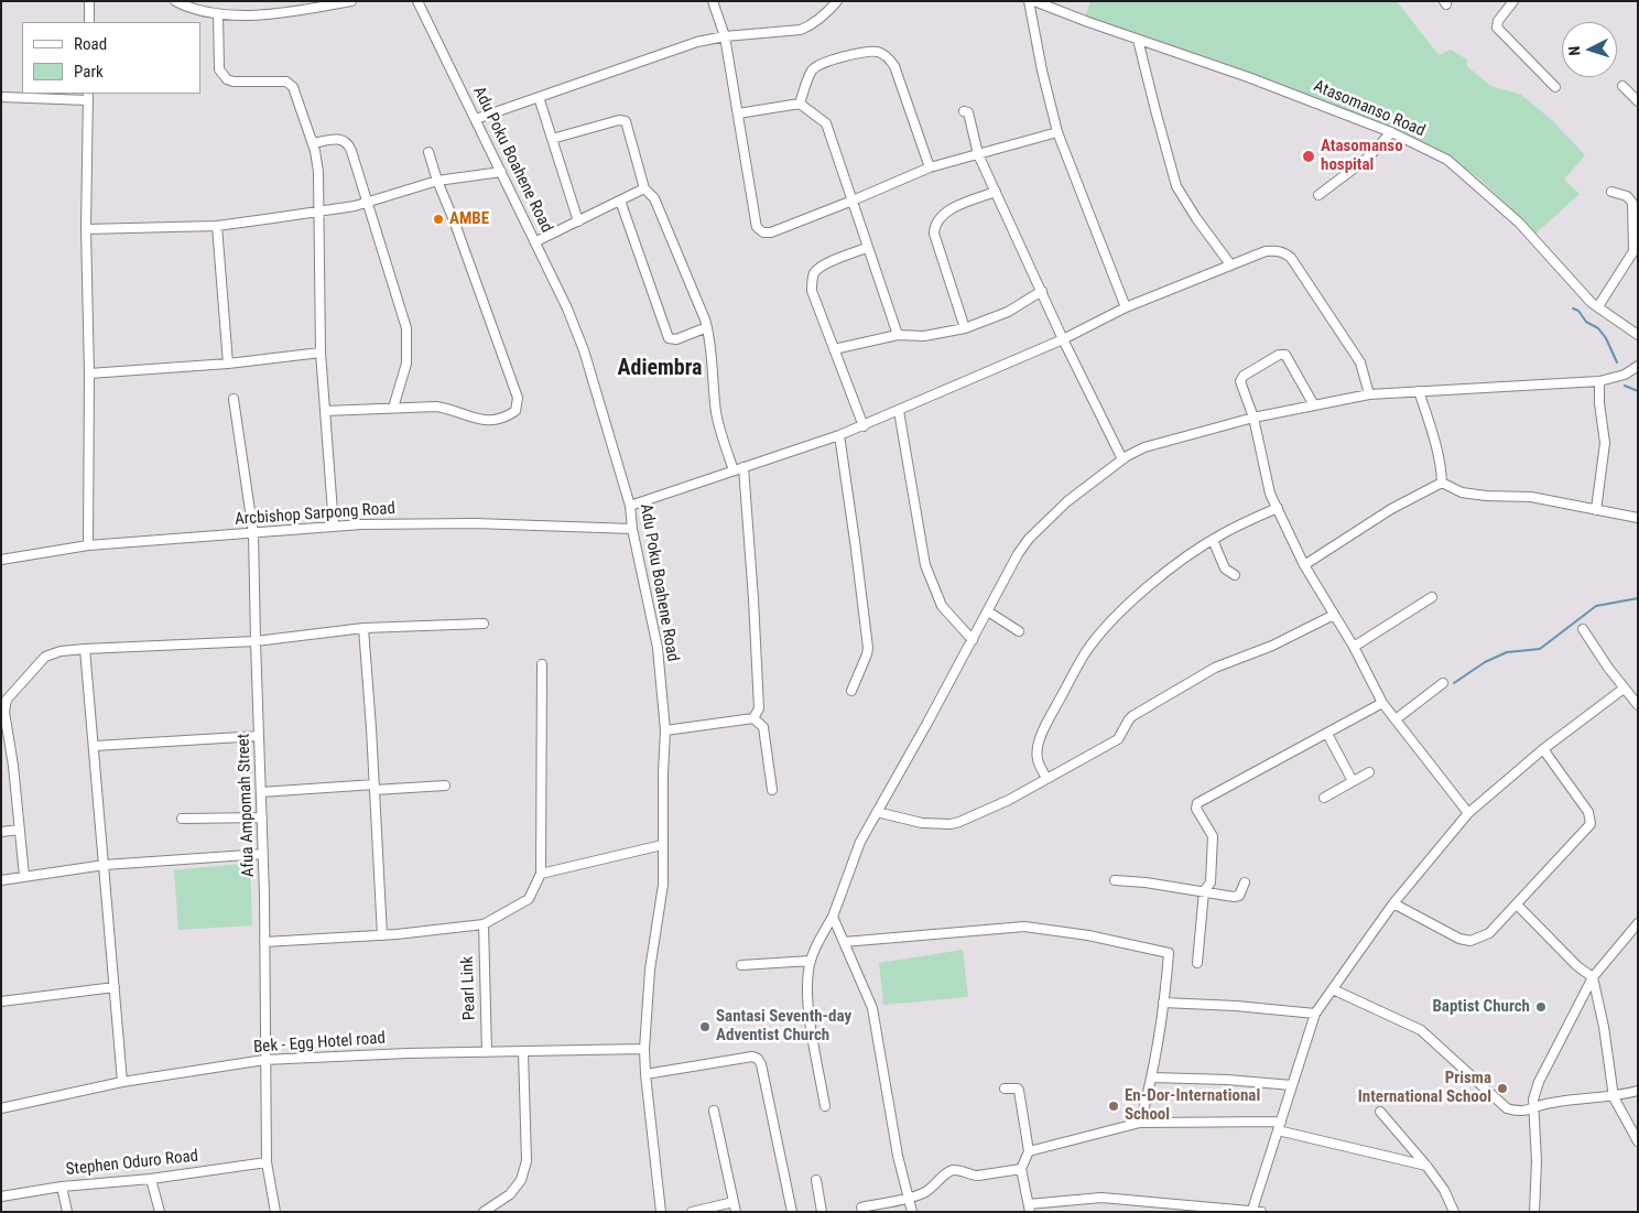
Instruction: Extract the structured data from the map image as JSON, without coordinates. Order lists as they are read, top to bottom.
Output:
{
  "streets": {
    "street": [
      "Atasomanso Road",
      "Adu Poku Boahene Road",
      "Arcbishop Sarpong Road",
      "Afua Ampomah Street",
      "Pearl Link",
      "Bek - Egg Hotel road",
      "Stephen Oduro Road"
    ]
  },
  "crossings": [
    ["Adu Poku Boahene Road", "Arcbishop Sarpong Road"],
    ["Adu Poku Boahene Road", "Bek - Egg Hotel road"],
    ["Arcbishop Sarpong Road", "Afua Ampomah Street"],
    ["Afua Ampomah Street", "Bek - Egg Hotel road"],
    ["Afua Ampomah Street", "Stephen Oduro Road"],
    ["Pearl Link", "Bek - Egg Hotel road"]
  ],
  "districts": ["Adiembra"],
  "places": [
    "Atasomanso hospital",
    "AMBE",
    "Baptist Church",
    "Santasi Seventh-day Adventist Church",
    "Prisma International School",
    "En-Dor-International School"
  ],
  "legend": ["Road", "Park"],
  "north": "left"
}
